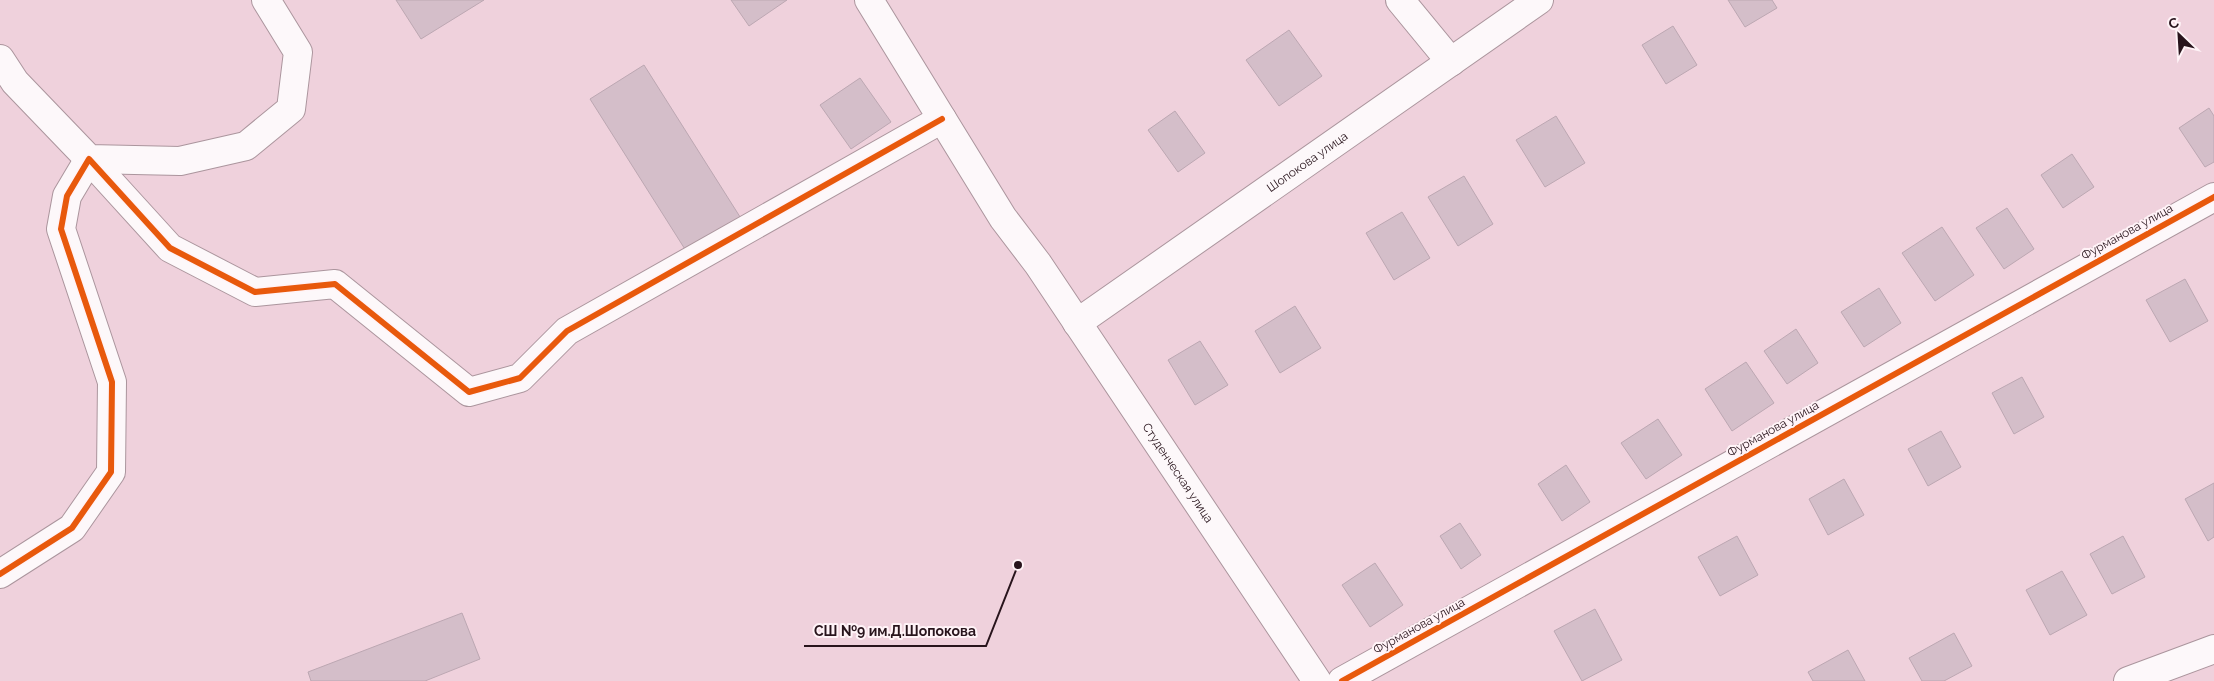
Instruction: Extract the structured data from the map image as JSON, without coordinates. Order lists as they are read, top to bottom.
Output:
{
  "streets": {
    "street": ["Шопокова улица", "Фурманова улица", "Студенческая улица"]
  },
  "crossings": [
    ["Шопокова улица", "Студенческая улица"]
  ],
  "places": ["СШ №9 им.Д.Шопокова"],
  "north": "top left"
}
